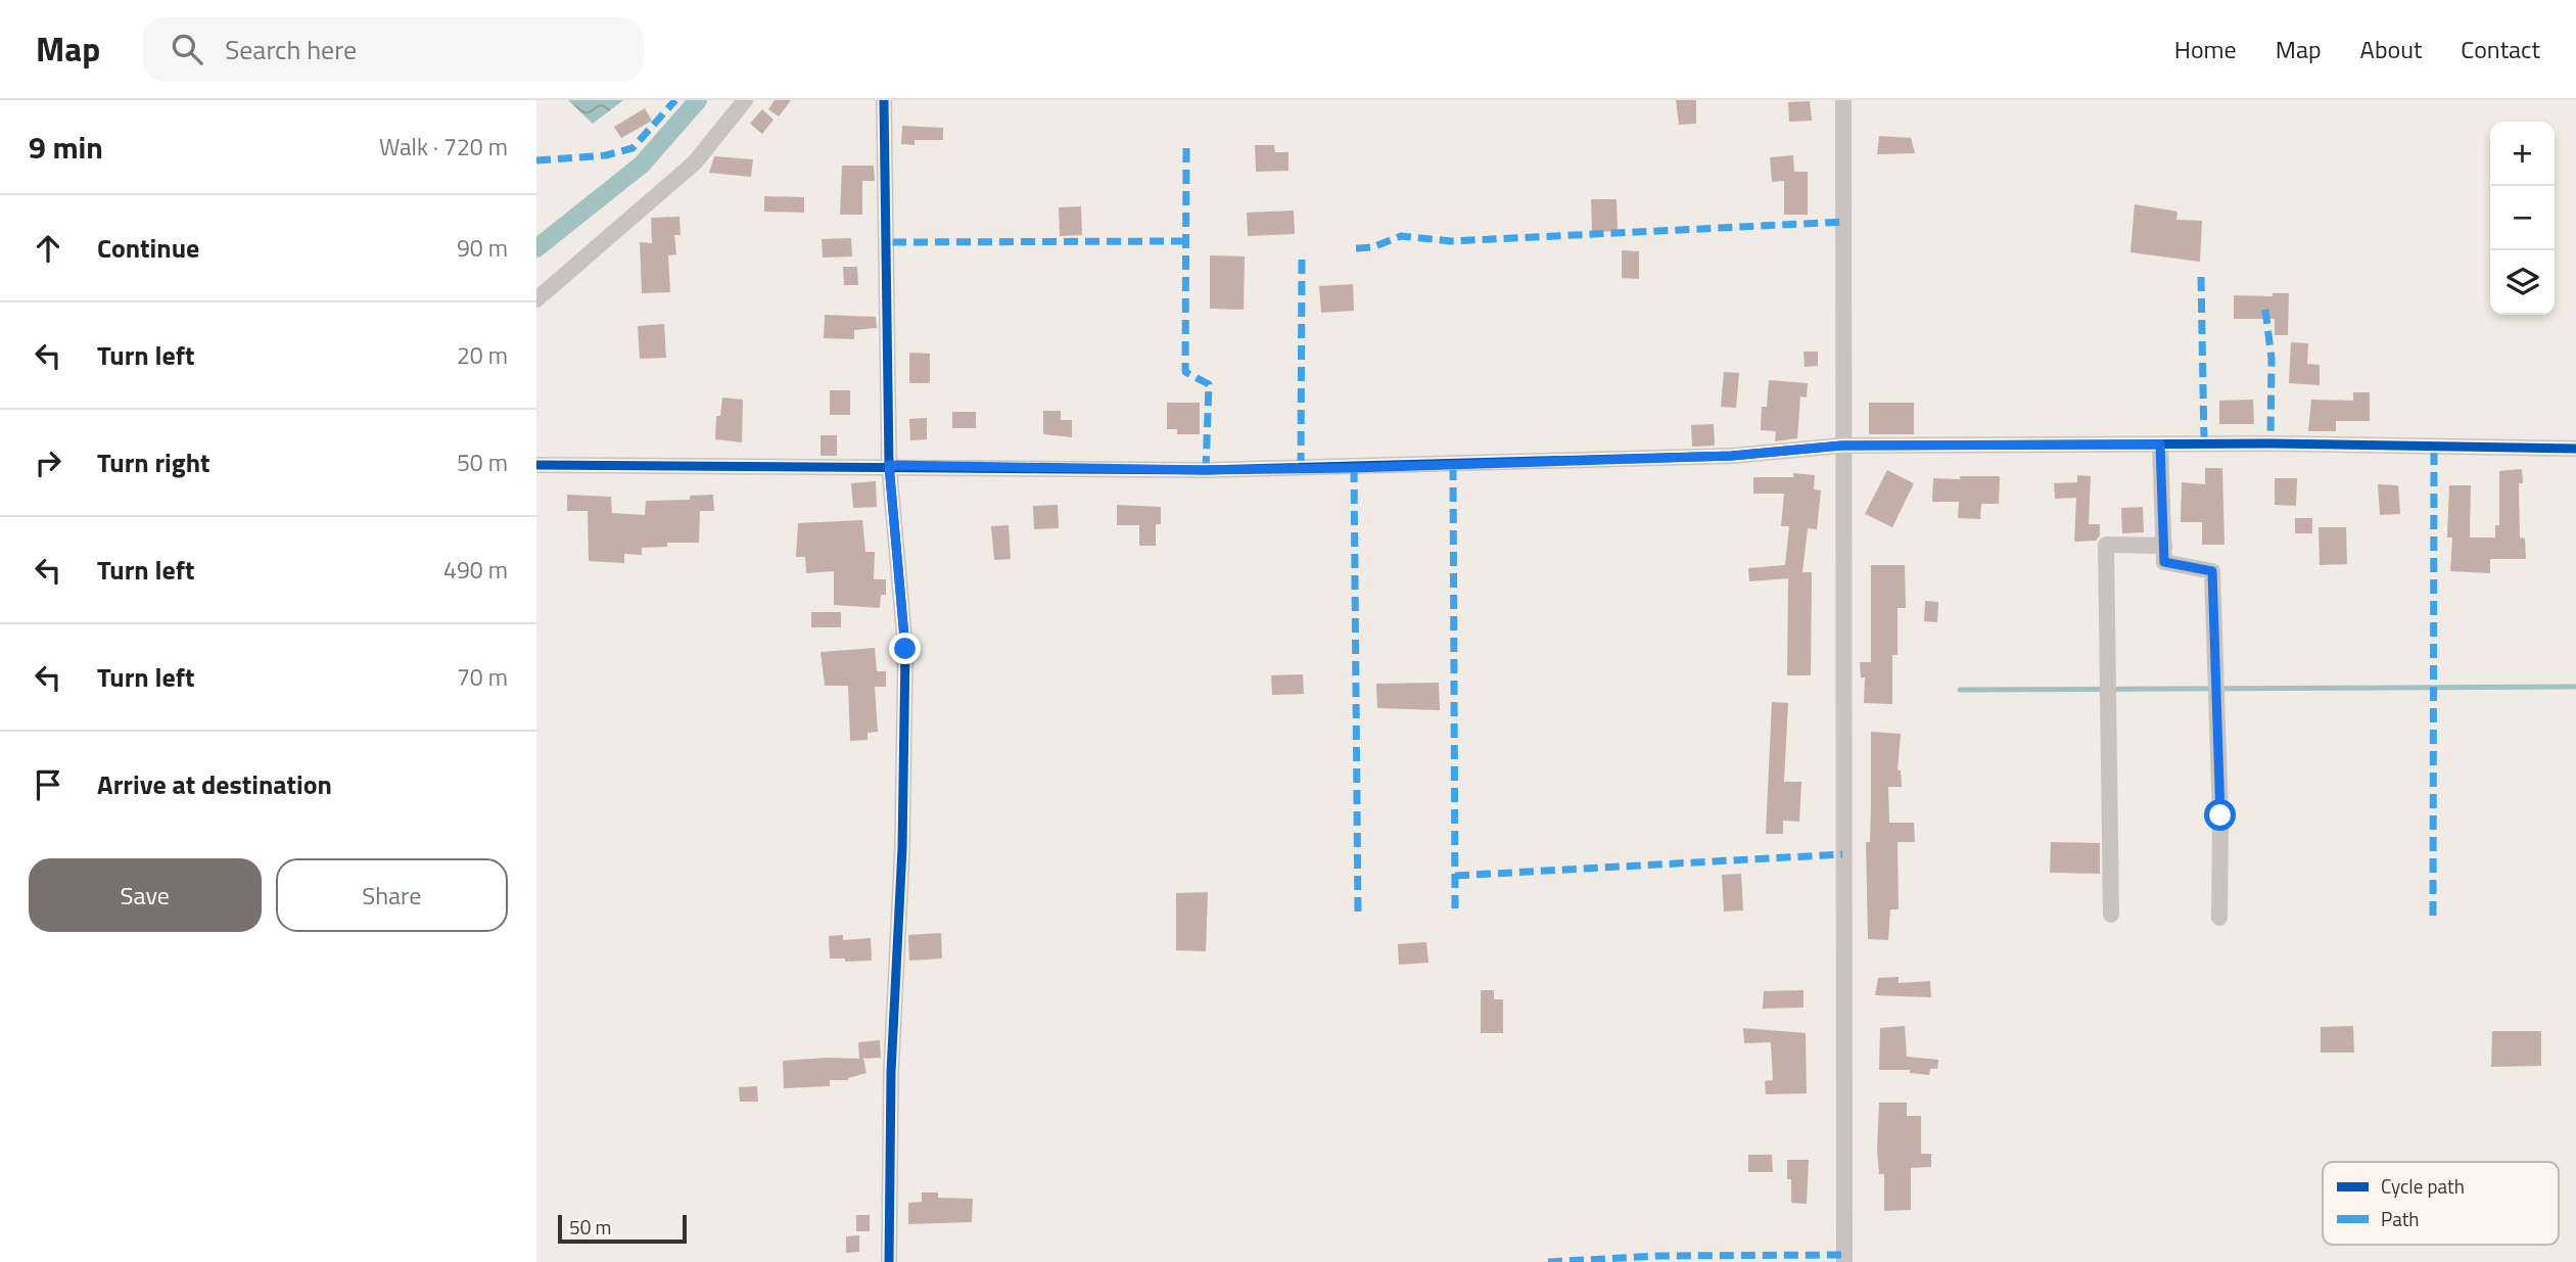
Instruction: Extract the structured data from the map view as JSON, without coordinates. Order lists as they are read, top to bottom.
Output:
{
  "legend": ["Cycle path", "Path"],
  "scale_bar": "50 m",
  "page": {
    "header": "Map",
    "search": "Search here",
    "nav": [
      "Home",
      "Map",
      "About",
      "Contact"
    ],
    "heading": ["9 min", "Walk · 720 m"],
    "map_buttons": ["+", "−"],
    "list": [
      ["Continue", "90 m"],
      ["Turn left", "20 m"],
      ["Turn right", "50 m"],
      ["Turn left", "490 m"],
      ["Turn left", "70 m"],
      "Arrive at destination"
    ],
    "buttons": ["Save", "Share"],
    "scale": "50 m"
  }
}
